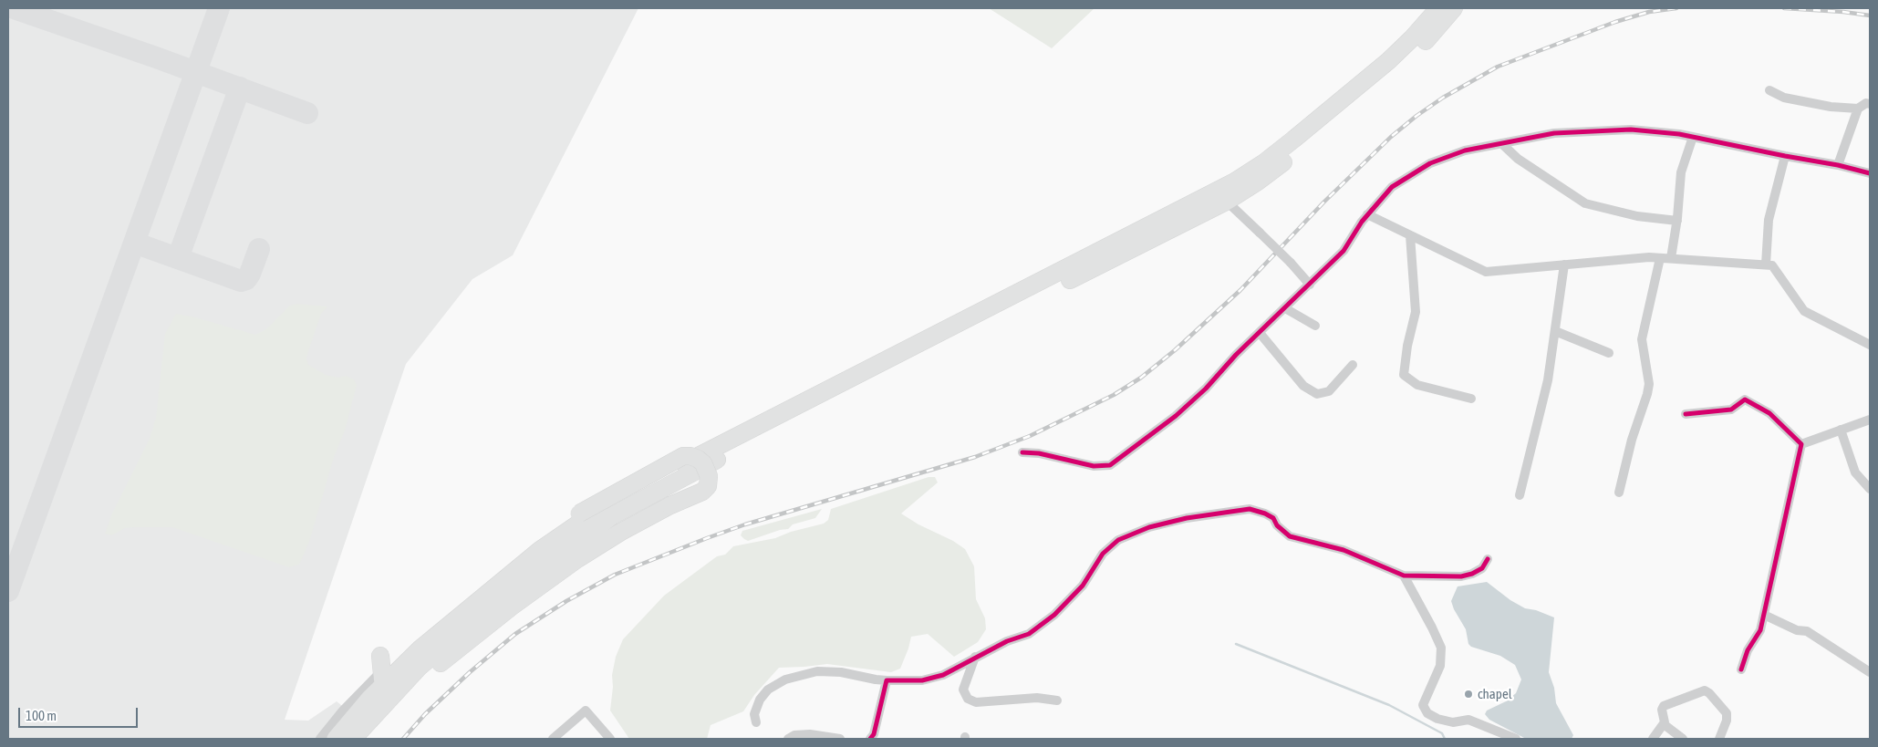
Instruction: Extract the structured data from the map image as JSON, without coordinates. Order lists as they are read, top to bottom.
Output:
{
  "places": ["chapel"],
  "scale_bar": "100 m"
}
